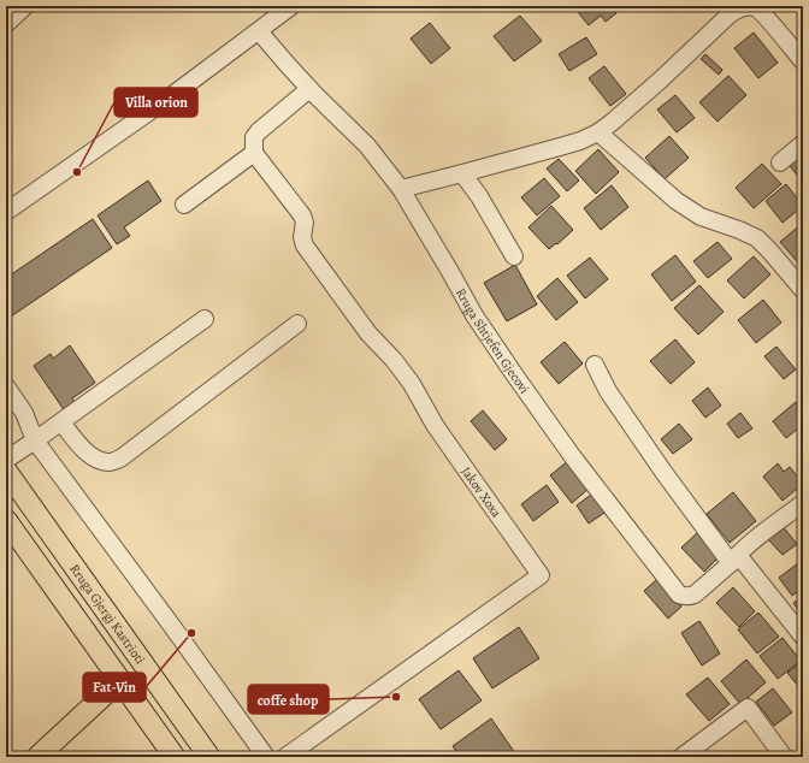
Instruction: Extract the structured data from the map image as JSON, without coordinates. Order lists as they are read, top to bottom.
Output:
{
  "streets": {
    "main road": ["Rruga Gjergj Kastrioti"],
    "street": ["Rruga Shtjefen Gjecovi", "Jakov Xoxa"]
  },
  "places": ["Villa orion", "Fat-Vin", "coffe shop"]
}
